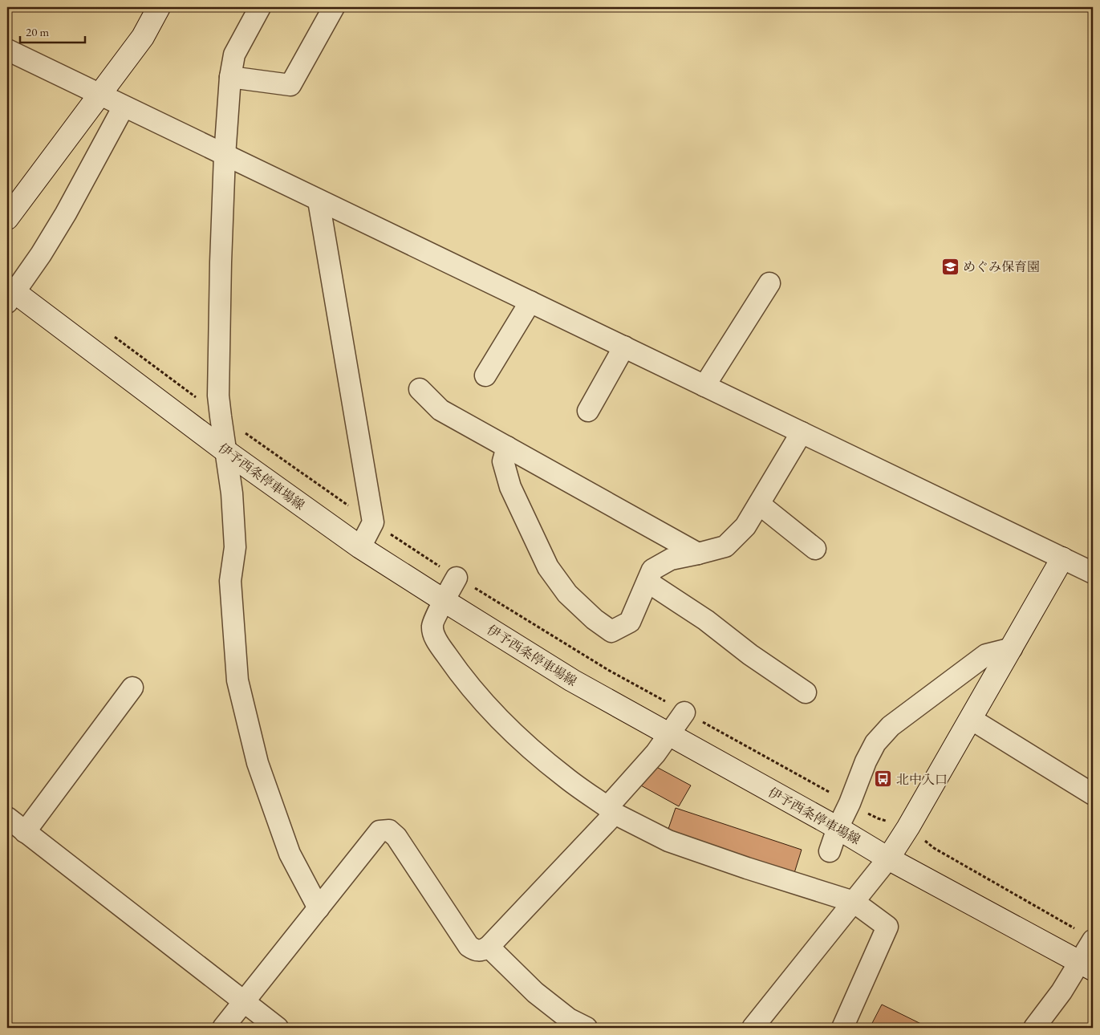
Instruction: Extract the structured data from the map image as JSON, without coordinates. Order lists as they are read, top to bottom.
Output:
{
  "streets": {
    "main road": ["伊予西条停車場線"]
  },
  "places": {
    "school or university": ["めぐみ保育園"],
    "bus stop": ["北中入口"]
  },
  "scale_bar": "20 m"
}
